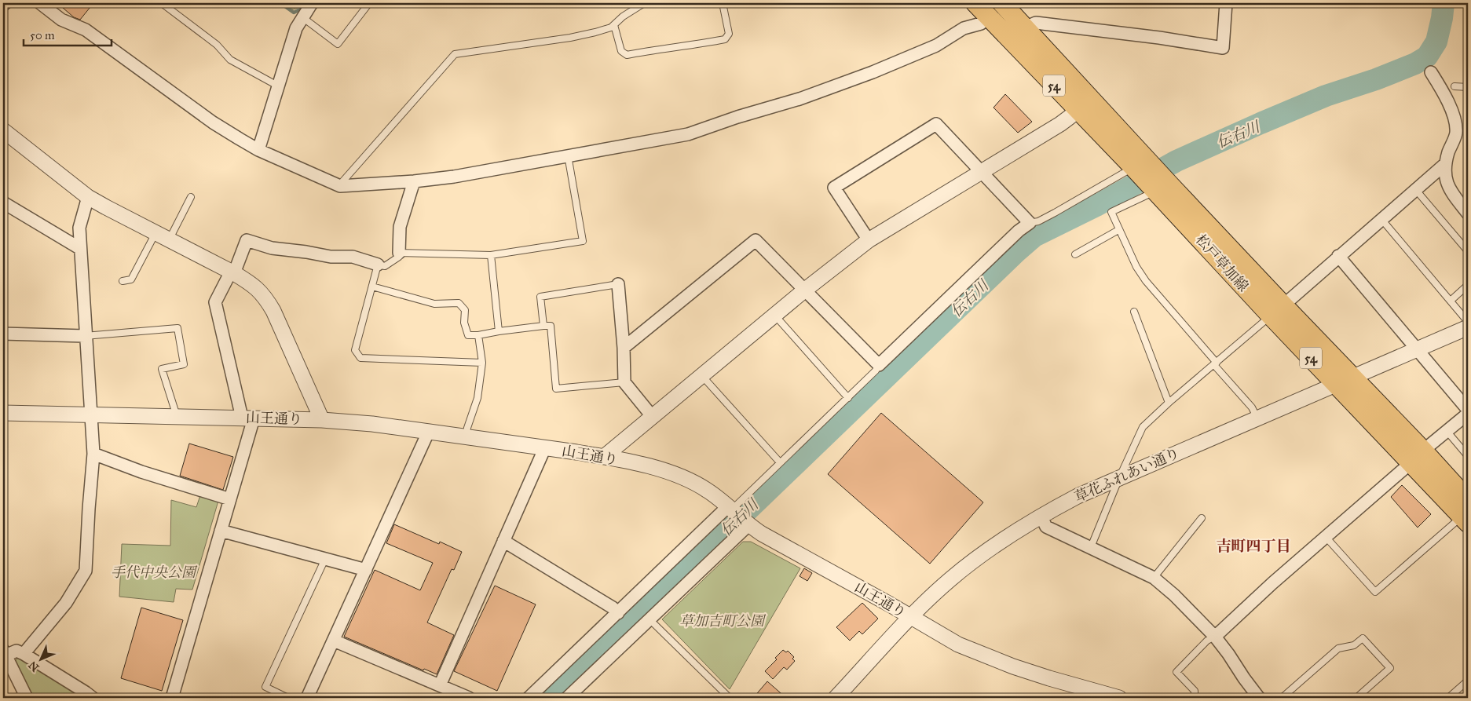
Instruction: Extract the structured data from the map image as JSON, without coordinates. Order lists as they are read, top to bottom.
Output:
{
  "streets": {
    "main road": ["54", "松戸草加線"],
    "street": ["山王通り", "草花ふれあい通り"]
  },
  "crossings": [
    ["松戸草加線", "草花ふれあい通り"],
    ["山王通り", "草花ふれあい通り"]
  ],
  "districts": ["吉町四丁目"],
  "water": ["伝右川"],
  "parks": ["手代中央公園", "草加吉町公園"],
  "scale_bar": "50 m",
  "north": "bottom left"
}
